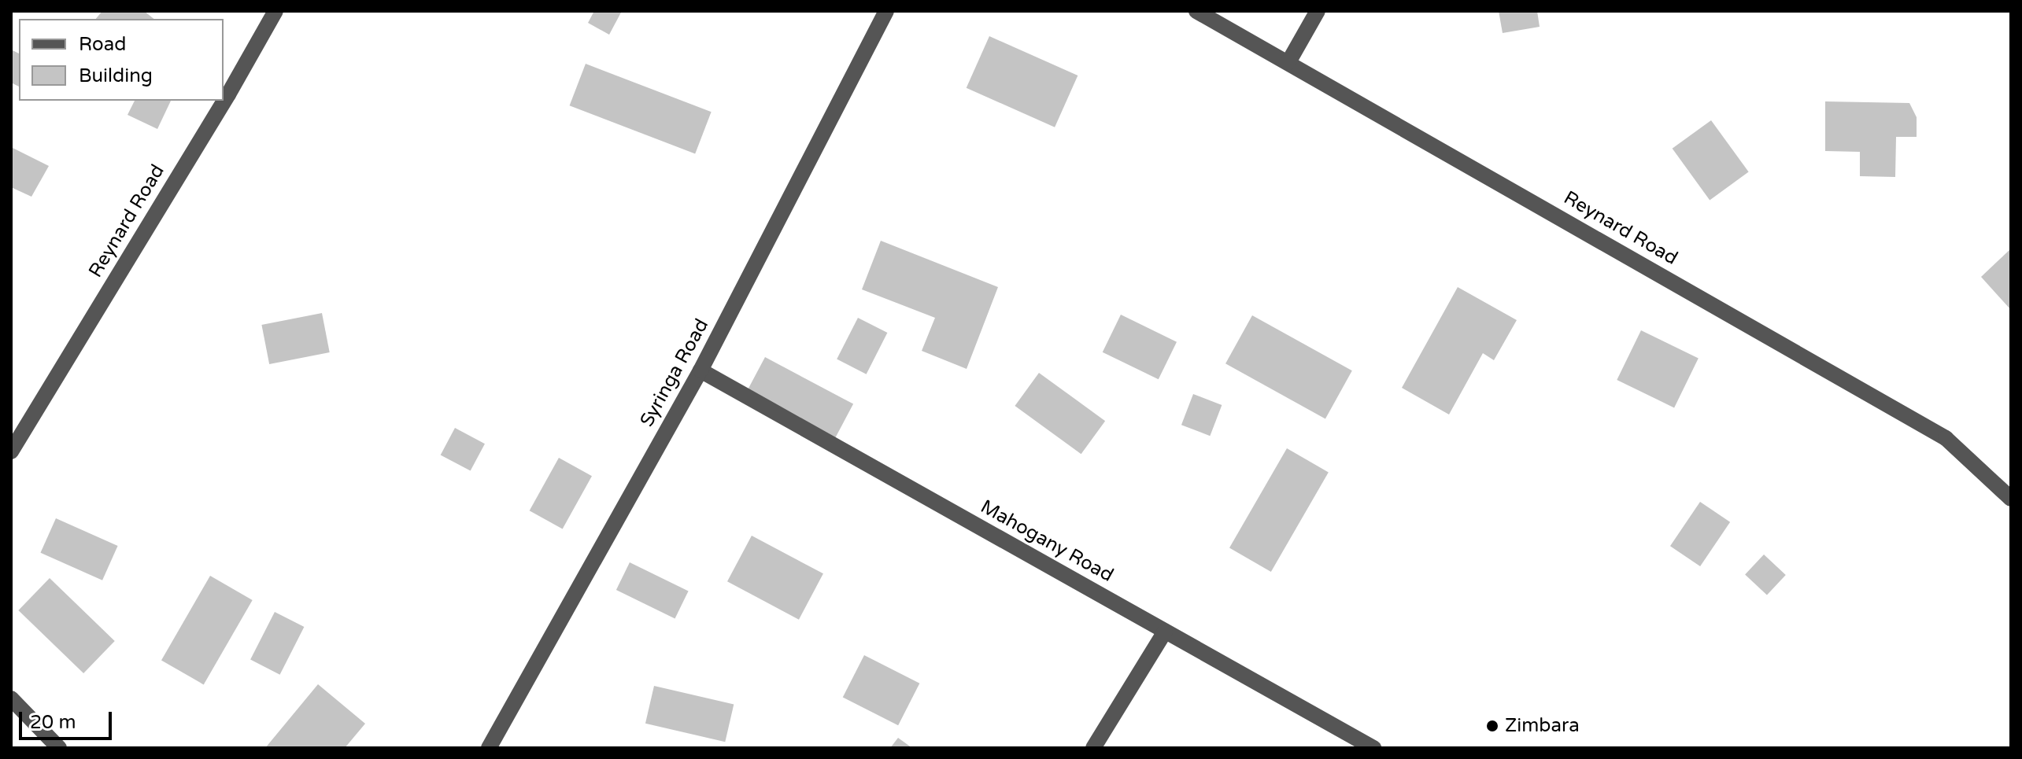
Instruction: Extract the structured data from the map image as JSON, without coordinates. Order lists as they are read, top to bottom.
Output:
{
  "streets": {
    "street": ["Reynard Road", "Syringa Road", "Mahogany Road"]
  },
  "crossings": [
    ["Syringa Road", "Mahogany Road"]
  ],
  "places": ["Zimbara"],
  "legend": ["Road", "Building"],
  "scale_bar": "20 m"
}
